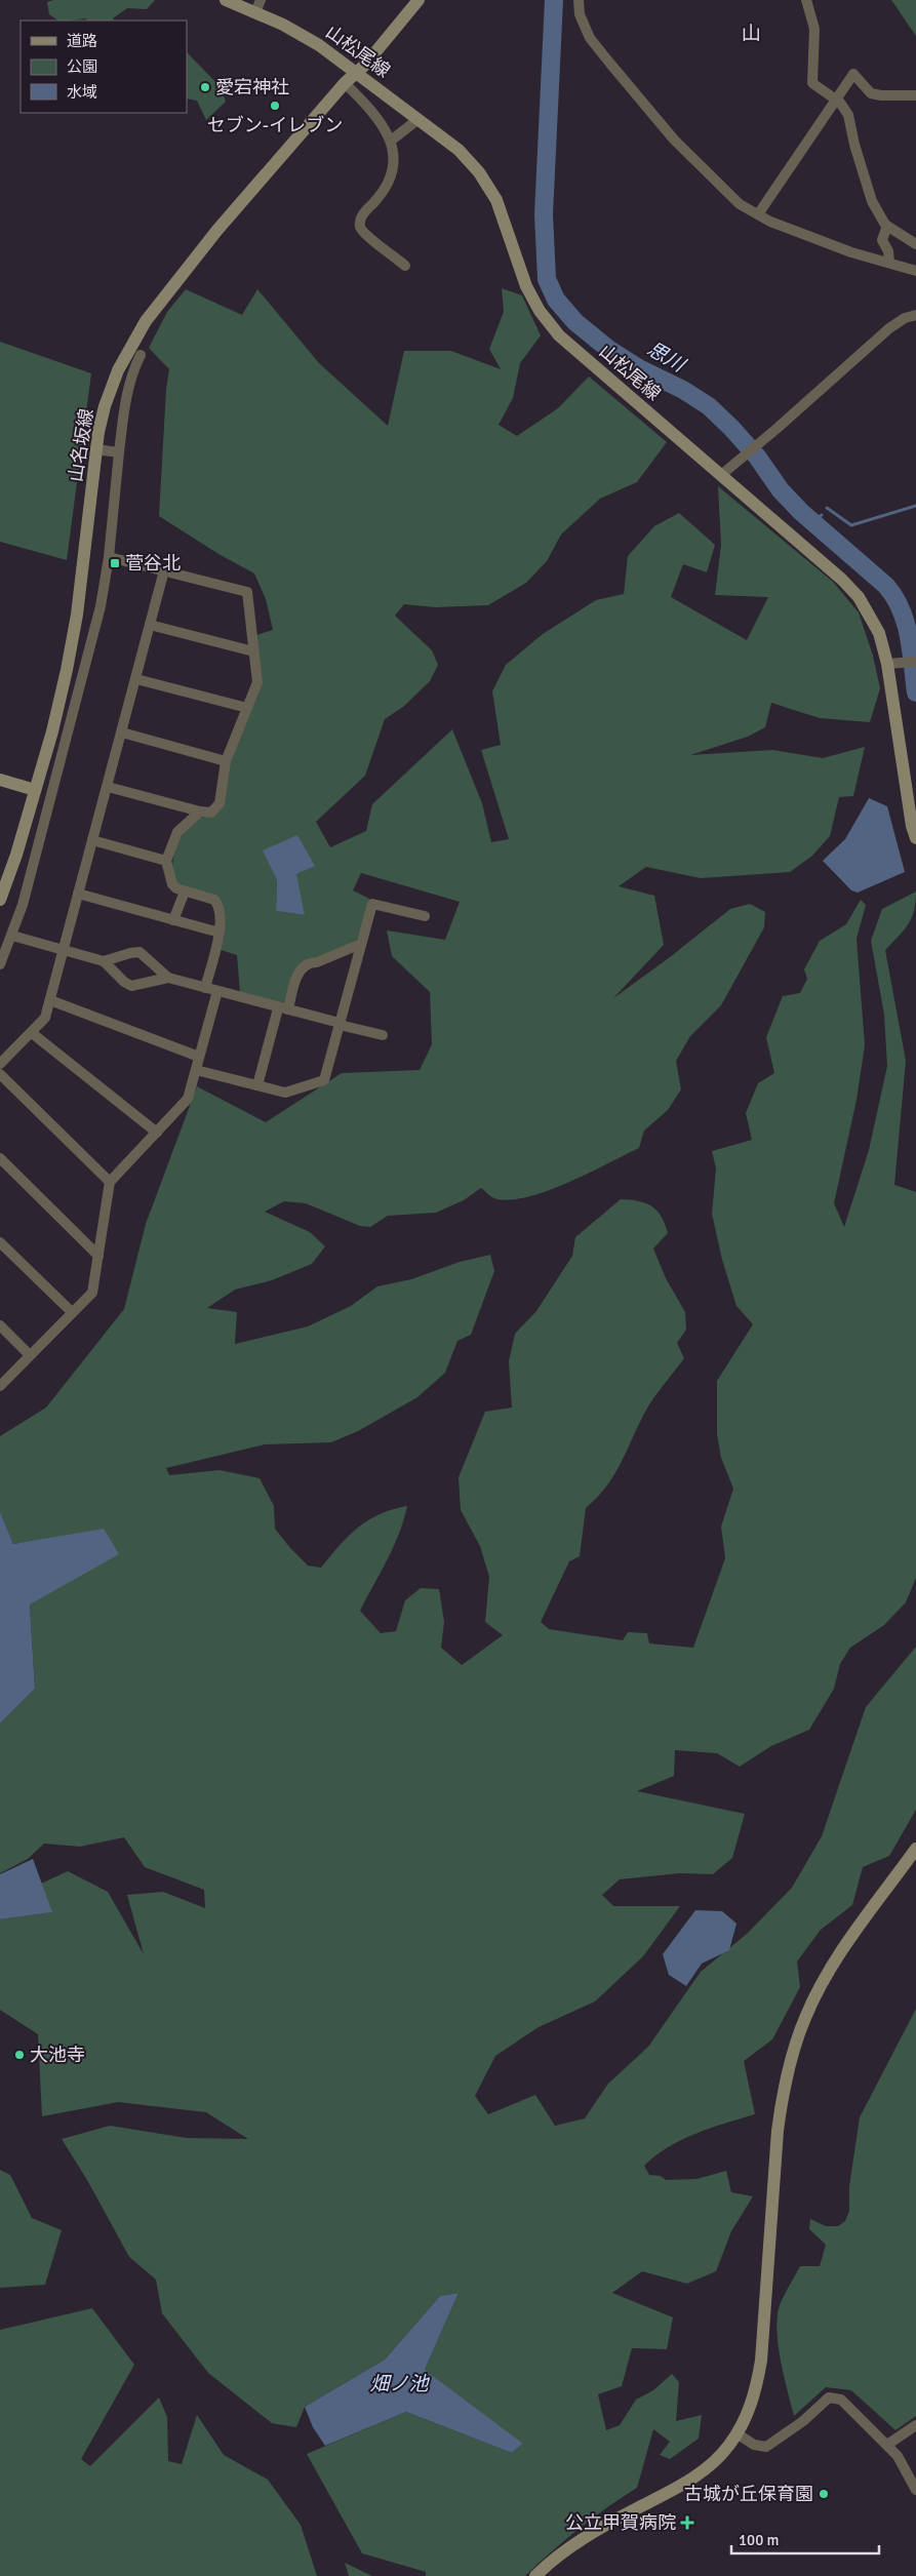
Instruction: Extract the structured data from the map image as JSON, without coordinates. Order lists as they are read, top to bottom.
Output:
{
  "streets": {
    "main road": ["山松尾線", "山名坂線"]
  },
  "crossings": [
    ["山松尾線", "山名坂線"]
  ],
  "districts": ["山"],
  "water": ["思川", "畑ノ池"],
  "places": {
    "other": [
      "愛宕神社",
      "セブン-イレブン",
      "大池寺",
      "古城が丘保育園"
    ],
    "transit": ["菅谷北"],
    "health": ["公立甲賀病院"]
  },
  "legend": ["道路", "公園", "水域"],
  "scale_bar": "100 m"
}
